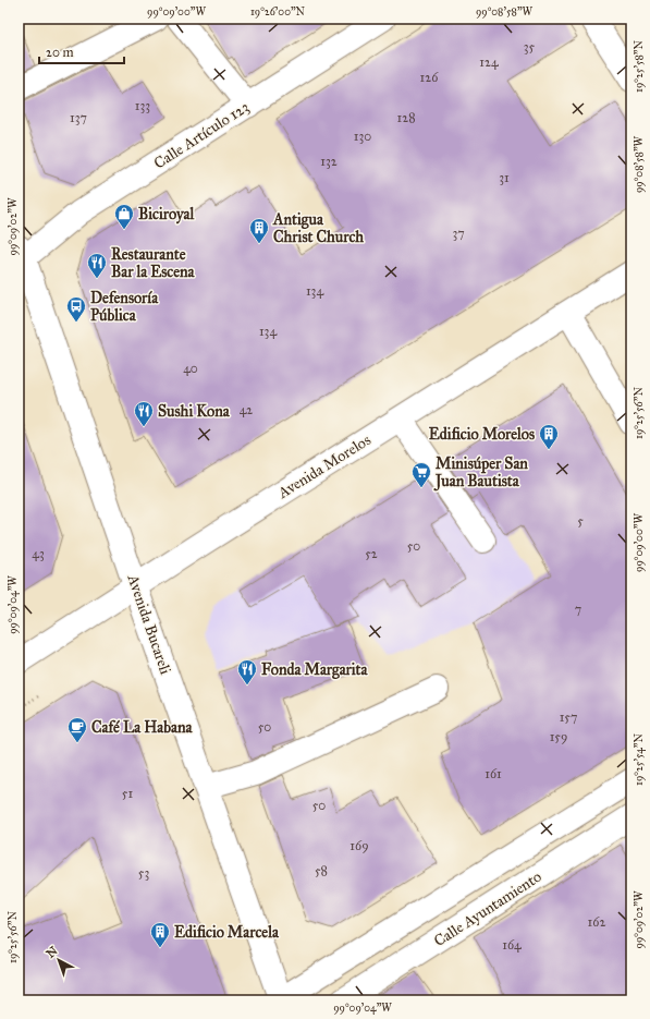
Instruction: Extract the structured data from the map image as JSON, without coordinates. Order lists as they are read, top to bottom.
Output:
{
  "streets": {
    "main road": [
      "Calle Artículo 123",
      "Avenida Morelos",
      "Avenida Bucareli",
      "Calle Ayuntamiento"
    ]
  },
  "crossings": [
    ["Calle Artículo 123", "Avenida Bucareli"],
    ["Avenida Morelos", "Avenida Bucareli"]
  ],
  "places": {
    "shop": ["Biciroyal"],
    "building": ["Antigua Christ Church", "Edificio Morelos", "Edificio Marcela"],
    "restaurant": ["Restaurante Bar la Escena", "Sushi Kona", "Fonda Margarita"],
    "bus stop": ["Defensoría Pública"],
    "supermarket": ["Minisúper San Juan Bautista"],
    "cafe": ["Café La Habana"]
  },
  "house_numbers": [
    "35",
    "124",
    "126",
    "133",
    "137",
    "128",
    "130",
    "132",
    "31",
    "37",
    "134",
    "134",
    "40",
    "42",
    "5",
    "50",
    "43",
    "52",
    "7",
    "157",
    "50",
    "159",
    "161",
    "51",
    "50",
    "169",
    "58",
    "53",
    "162",
    "164"
  ],
  "scale_bar": "20 m",
  "north": "top left",
  "coordinates": [
    "99°09'00\"W",
    "19°26'00\"N",
    "99°08'58\"W",
    "19°25'58\"N",
    "99°09'02\"W",
    "19°25'56\"N",
    "99°09'04\"W",
    "19°25'54\"N"
  ]
}
